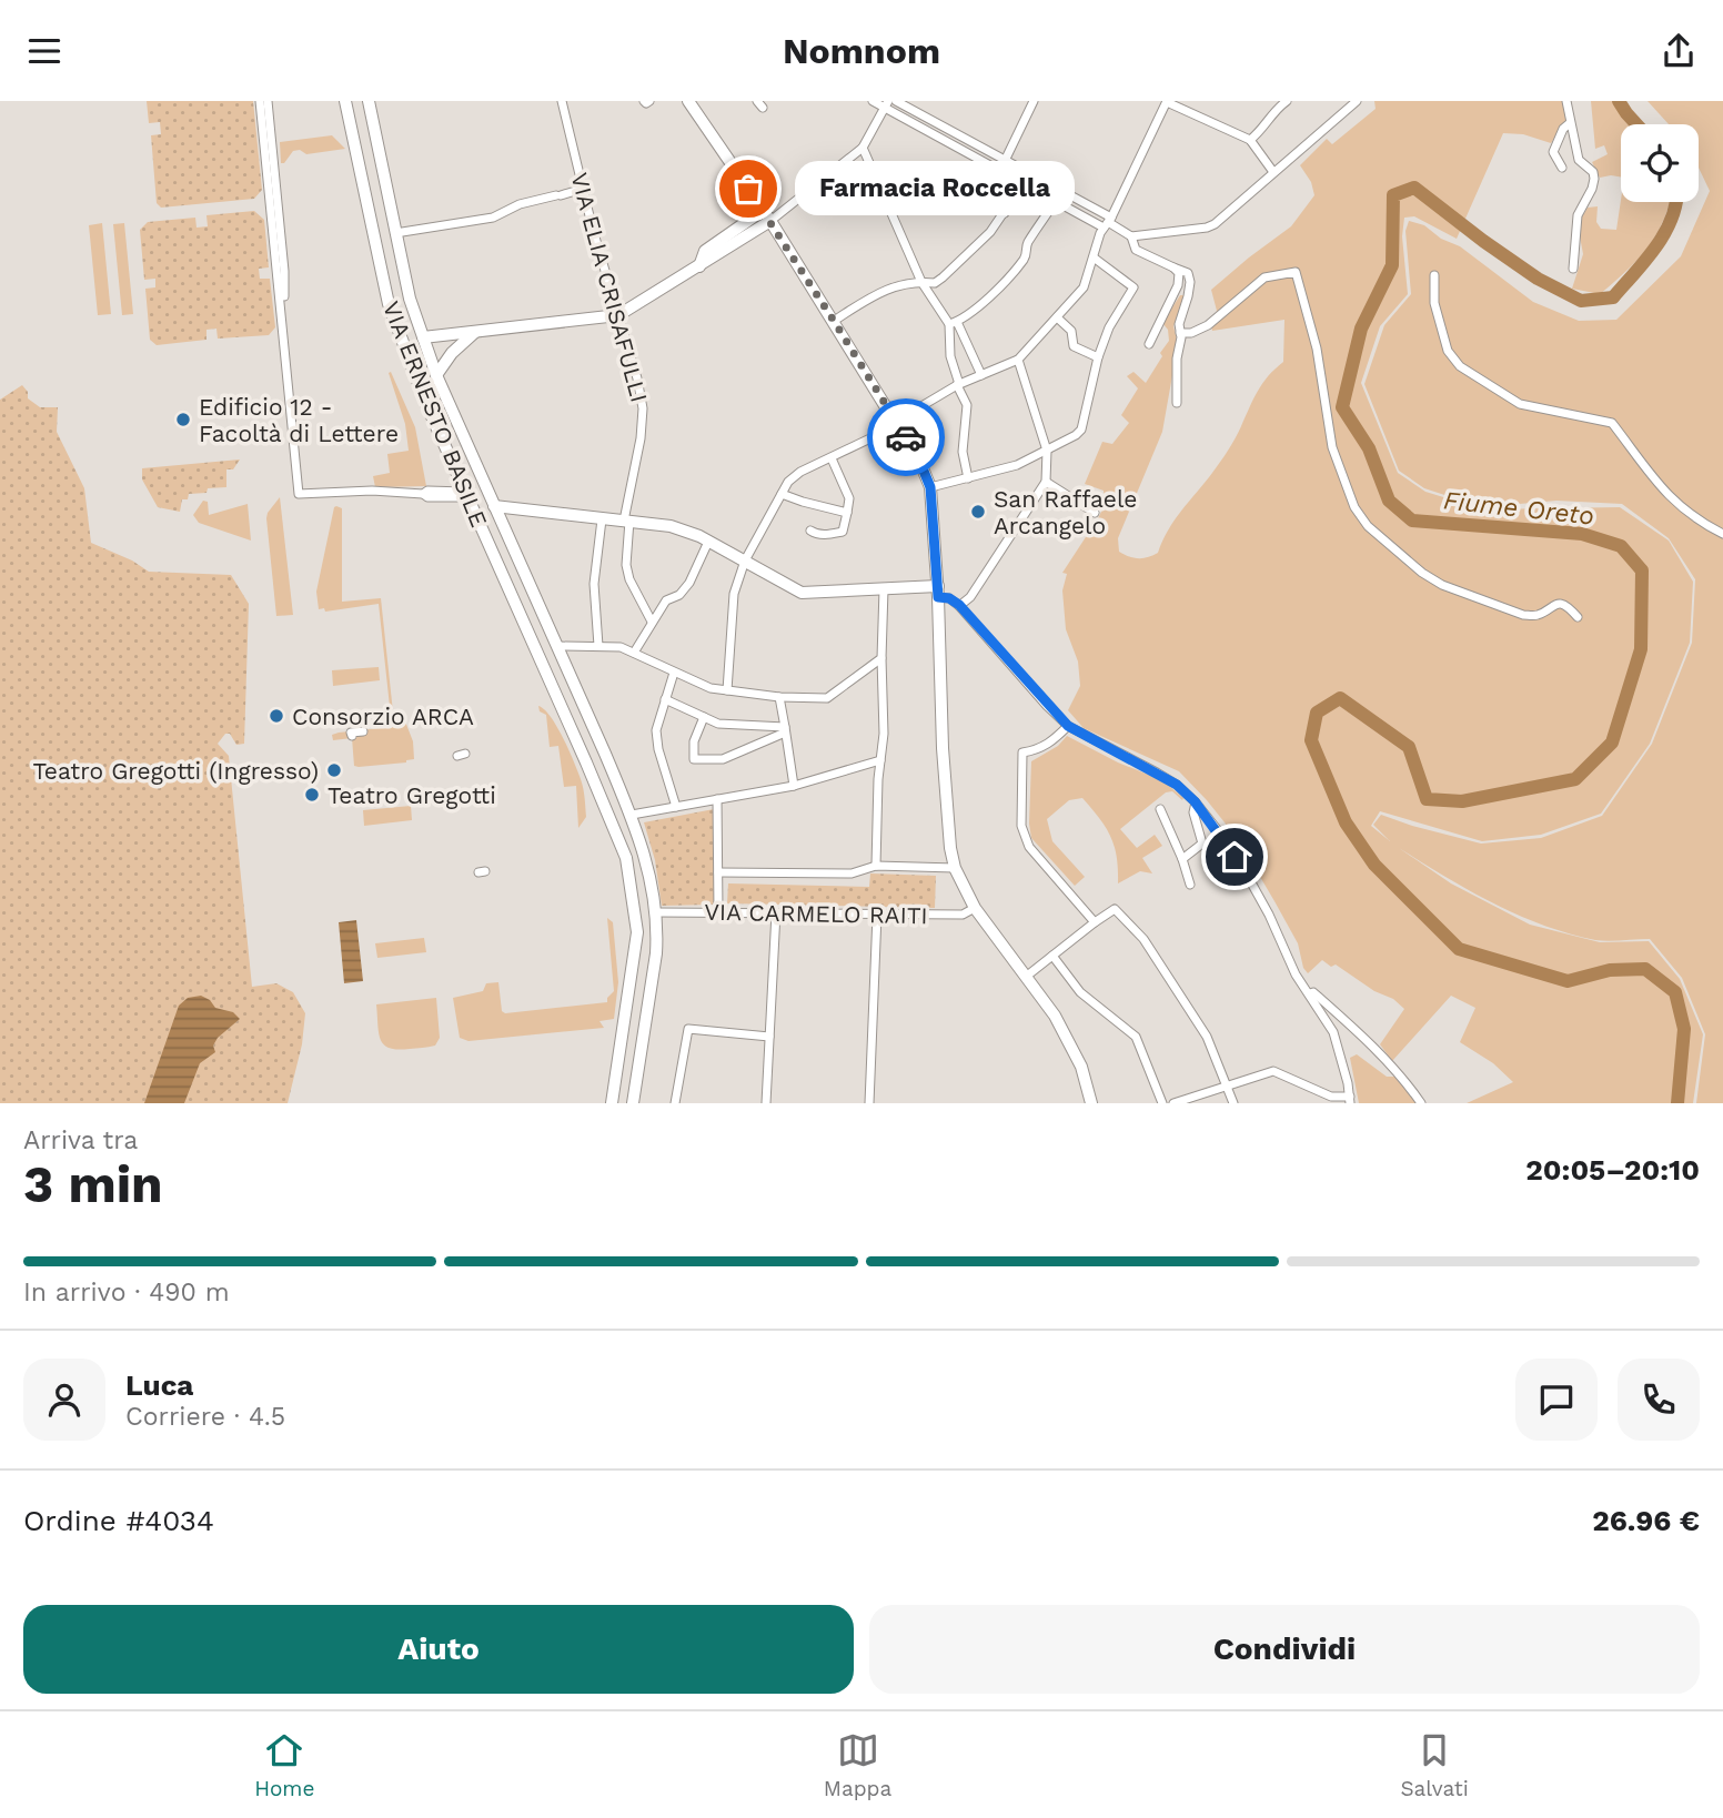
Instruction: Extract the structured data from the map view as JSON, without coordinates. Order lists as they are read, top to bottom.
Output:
{
  "streets": {
    "main road": ["VIA ERNESTO BASILE"],
    "street": ["VIA ELIA CRISAFULLI", "VIA CARMELO RAITI"]
  },
  "crossings": [
    ["VIA ELIA CRISAFULLI", "VIA ERNESTO BASILE"],
    ["VIA ERNESTO BASILE", "VIA CARMELO RAITI"]
  ],
  "water": ["Fiume Oreto"],
  "places": [
    "Farmacia Roccella",
    "Edificio 12 - Facoltà di Lettere",
    "San Raffaele Arcangelo",
    "Consorzio ARCA",
    "Teatro Gregotti (Ingresso)",
    "Teatro Gregotti"
  ],
  "page": {
    "header": "Nomnom",
    "bubble": "Farmacia Roccella",
    "heading": ["3 min", "Arriva tra", "20:05–20:10"],
    "panel": [
      "Luca",
      "Corriere · 4.5",
      "Ordine #4034",
      "26.96 €"
    ],
    "bar": "In arrivo · 490 m",
    "buttons": ["Aiuto", "Condividi"],
    "tabs": ["Home", "Mappa", "Salvati"]
  }
}
